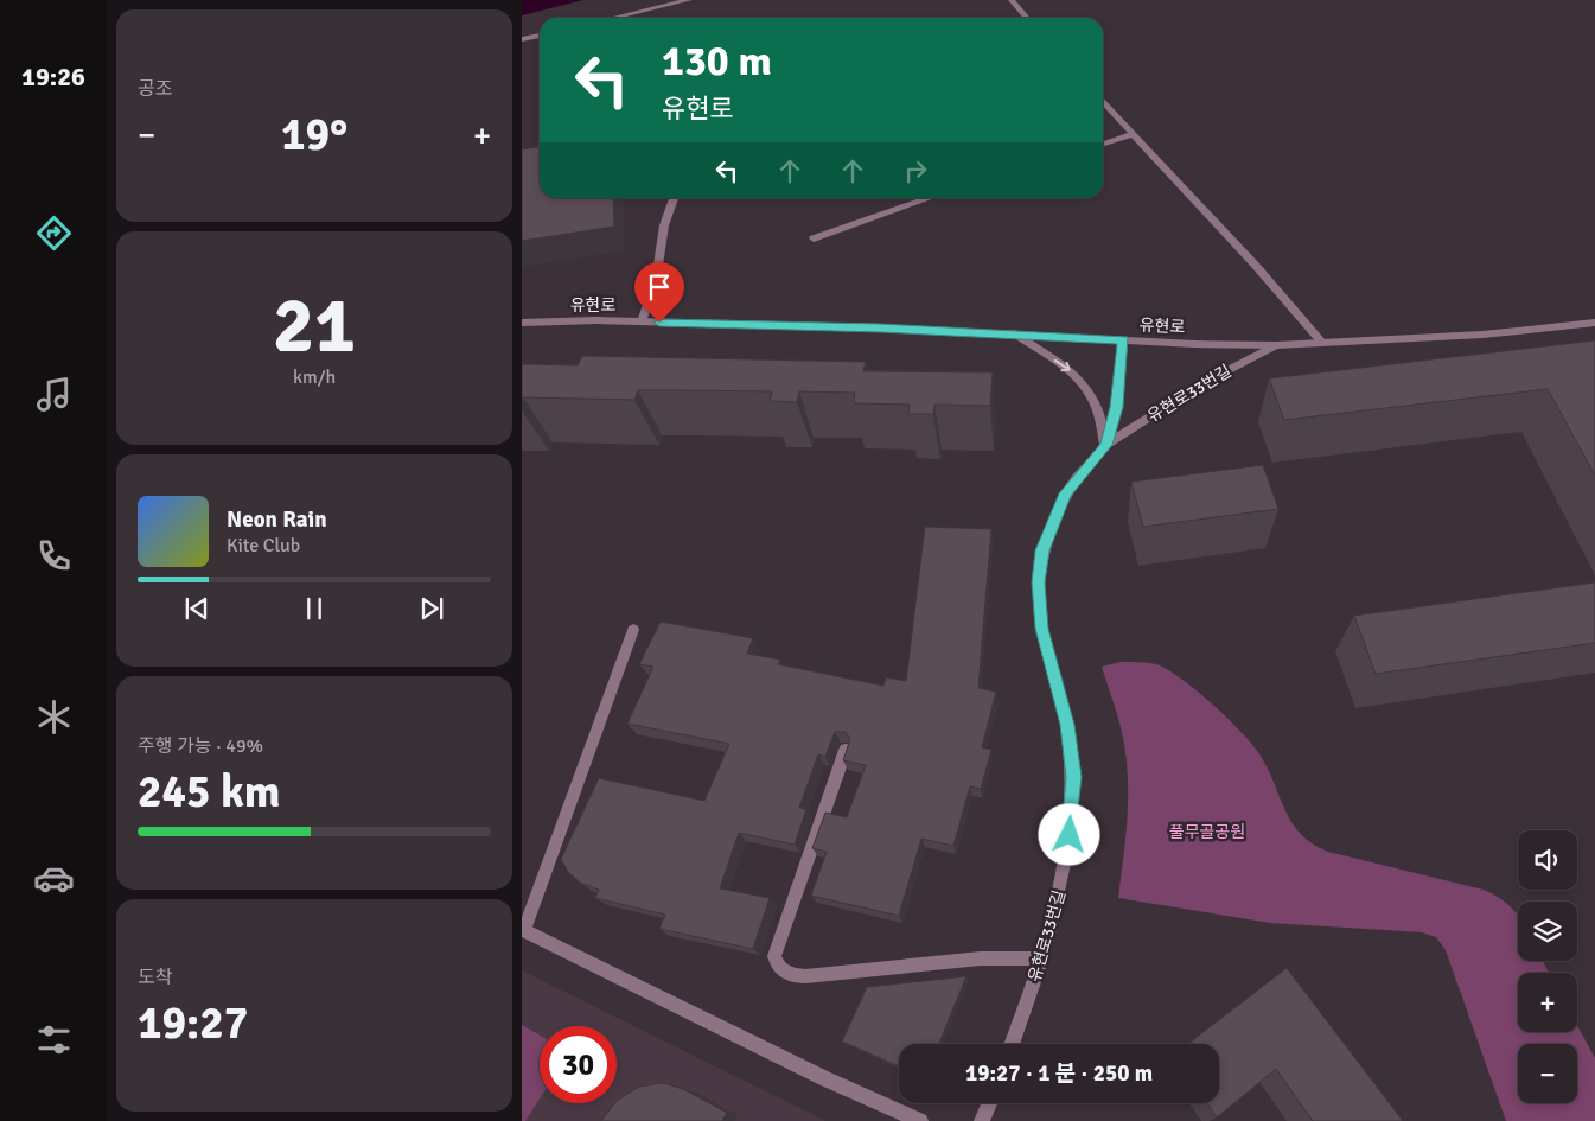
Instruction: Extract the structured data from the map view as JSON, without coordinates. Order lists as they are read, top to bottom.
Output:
{
  "streets": {
    "street": ["유현로", "유현로33번길"]
  },
  "crossings": [
    ["유현로", "유현로33번길"]
  ],
  "parks": ["풀무골공원"],
  "page": {
    "tabs": "19:26",
    "tile": [
      "공조",
      ["21", "km/h"],
      ["주행 가능 · 49%", "245 km"],
      ["도착", "19:27"]
    ],
    "turn": ["130 m", "유현로"],
    "heat": ["−", "19°", "+"],
    "song": ["Neon Rain", "Kite Club"],
    "map_buttons": ["+", "−"],
    "limit": "30",
    "trip": "19:27 · 1 분 · 250 m"
  }
}
